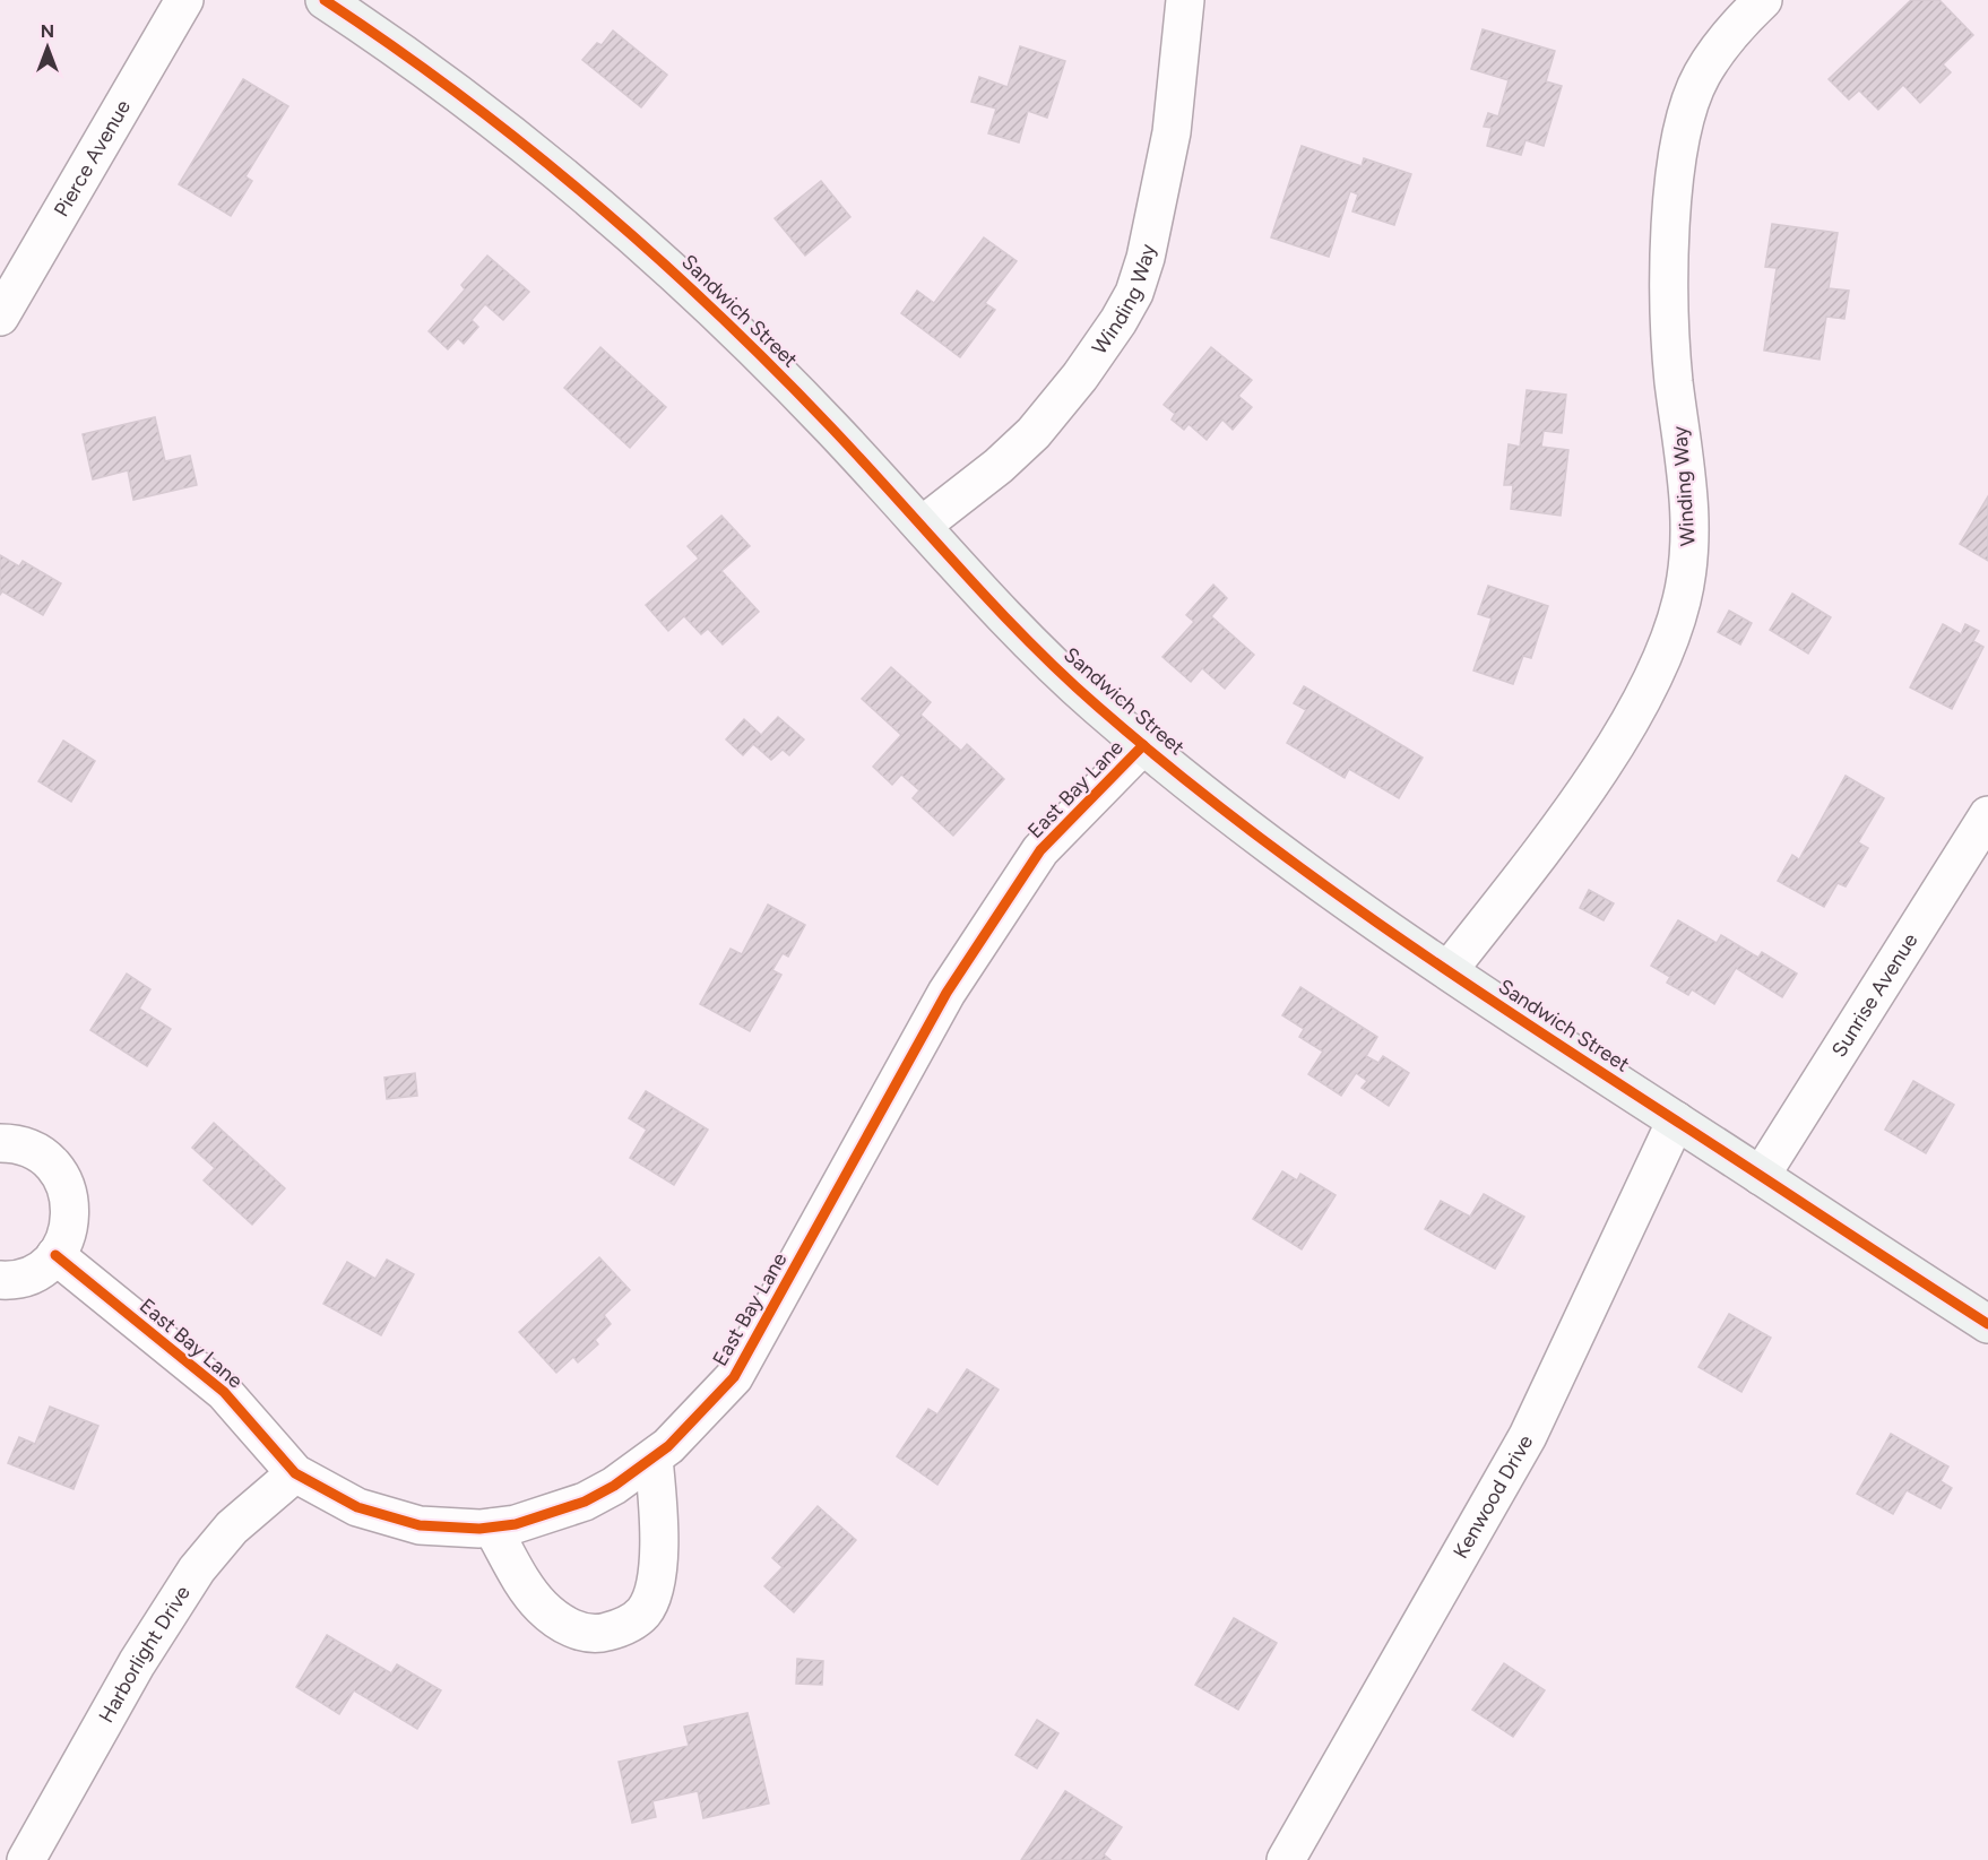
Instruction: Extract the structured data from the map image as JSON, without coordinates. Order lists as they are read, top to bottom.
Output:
{
  "streets": {
    "street": [
      "Pierce Avenue",
      "Winding Way",
      "Sandwich Street",
      "East Bay Lane",
      "Sunrise Avenue",
      "Kenwood Drive",
      "Harborlight Drive"
    ]
  },
  "crossings": [
    ["Winding Way", "Sandwich Street"],
    ["Sandwich Street", "East Bay Lane"],
    ["Sandwich Street", "Sunrise Avenue"],
    ["Sandwich Street", "Kenwood Drive"],
    ["East Bay Lane", "Harborlight Drive"]
  ],
  "north": "top"
}
